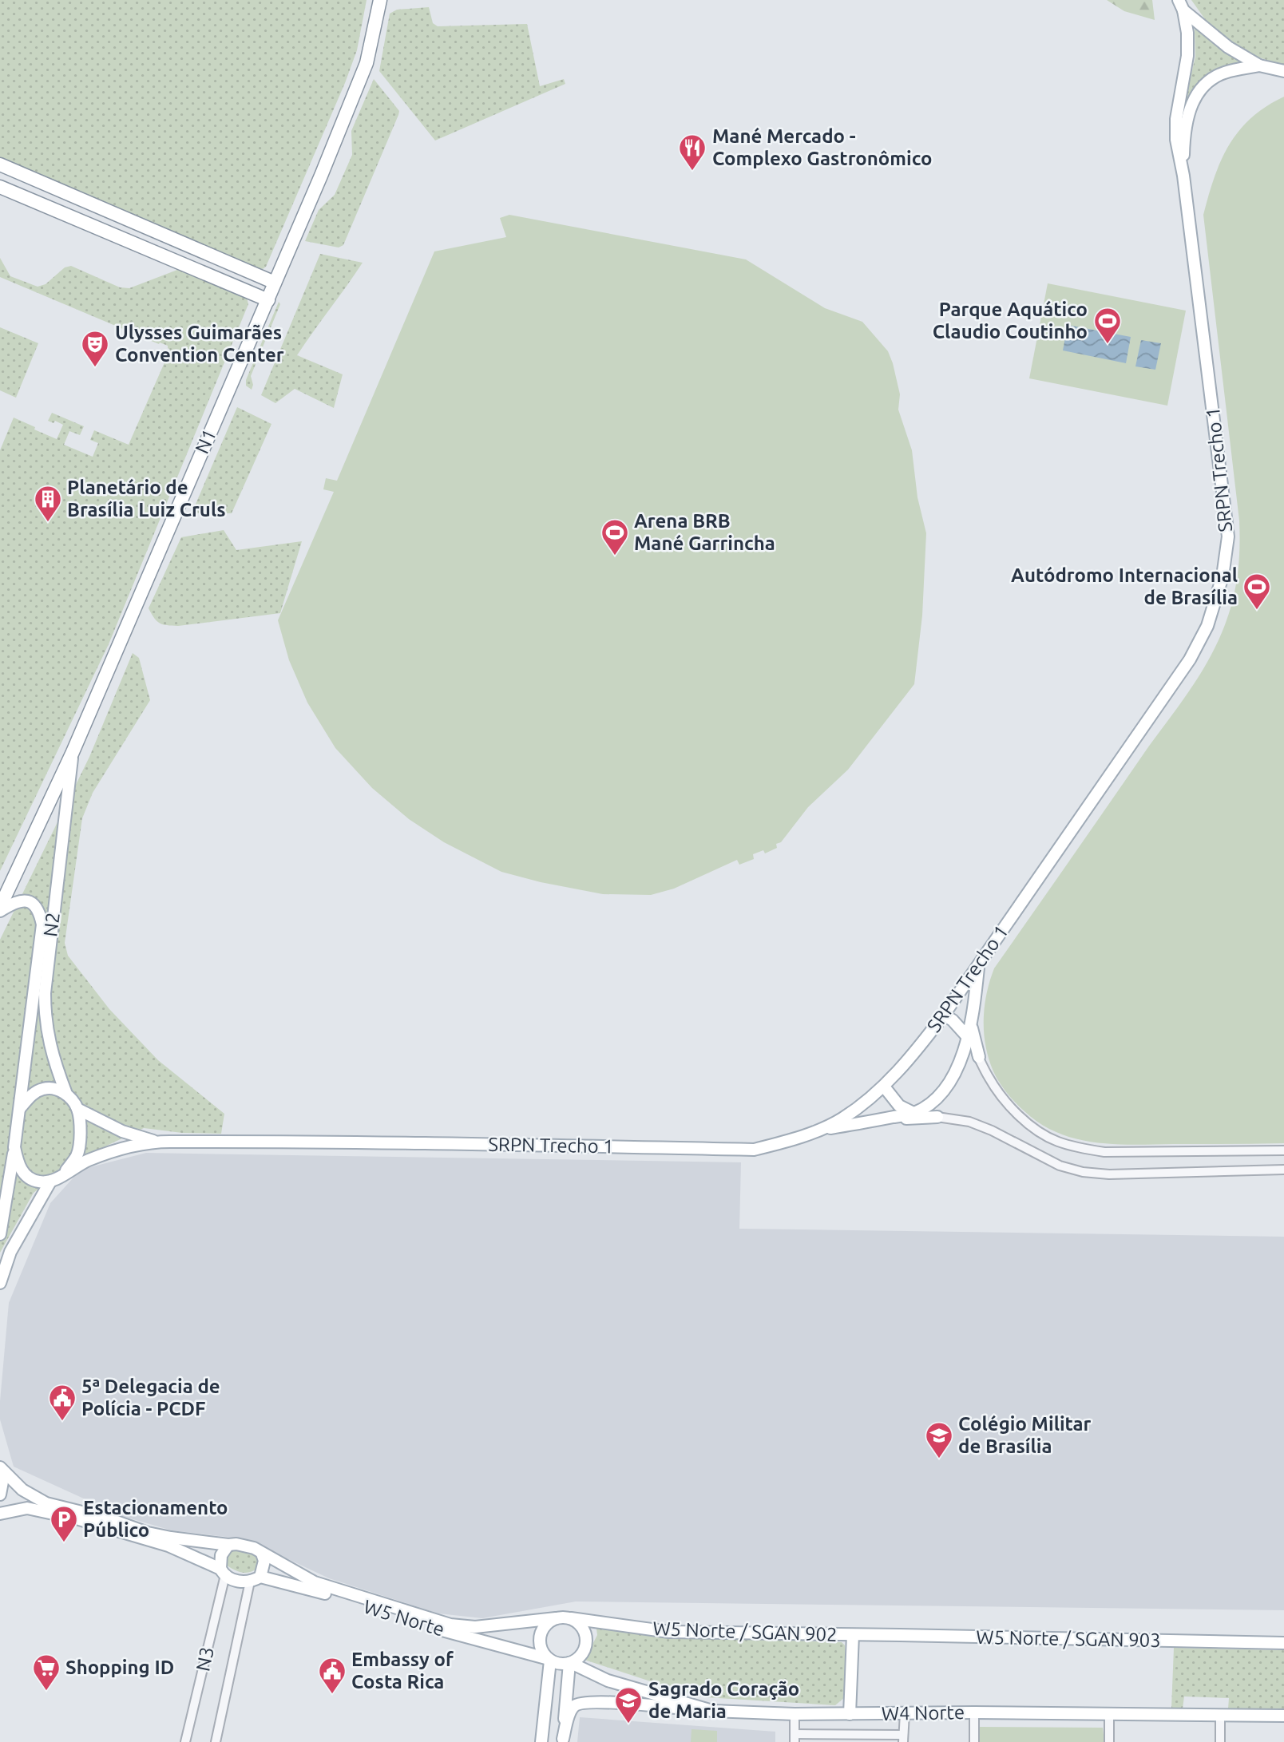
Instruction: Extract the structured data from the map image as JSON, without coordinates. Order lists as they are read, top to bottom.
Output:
{
  "streets": {
    "highway": ["N1"],
    "main road": [
      "SRPN Trecho 1",
      "N2",
      "W5 Norte",
      "W5 Norte / SGAN 902",
      "W5 Norte / SGAN 903",
      "W4 Norte"
    ],
    "street": ["N3"]
  },
  "crossings": [
    ["N1", "N2"],
    ["SRPN Trecho 1", "N2"],
    ["W5 Norte", "W5 Norte / SGAN 902"],
    ["W5 Norte", "N3"],
    ["W5 Norte", "W4 Norte"],
    ["W5 Norte / SGAN 902", "W5 Norte / SGAN 903"],
    ["W5 Norte / SGAN 902", "W4 Norte"]
  ],
  "places": {
    "restaurant": ["Mané Mercado - Complexo Gastronômico"],
    "sports": ["Parque Aquático Claudio Coutinho", "Arena BRB Mané Garrincha", "Autódromo Internacional de Brasília"],
    "theatre": ["Ulysses Guimarães Convention Center"],
    "building": ["Planetário de Brasília Luiz Cruls"],
    "public building": ["5ª Delegacia de Polícia - PCDF", "Embassy of Costa Rica"],
    "school or university": ["Colégio Militar de Brasília", "Sagrado Coração de Maria"],
    "parking": ["Estacionamento Público"],
    "supermarket": ["Shopping ID"]
  }
}
